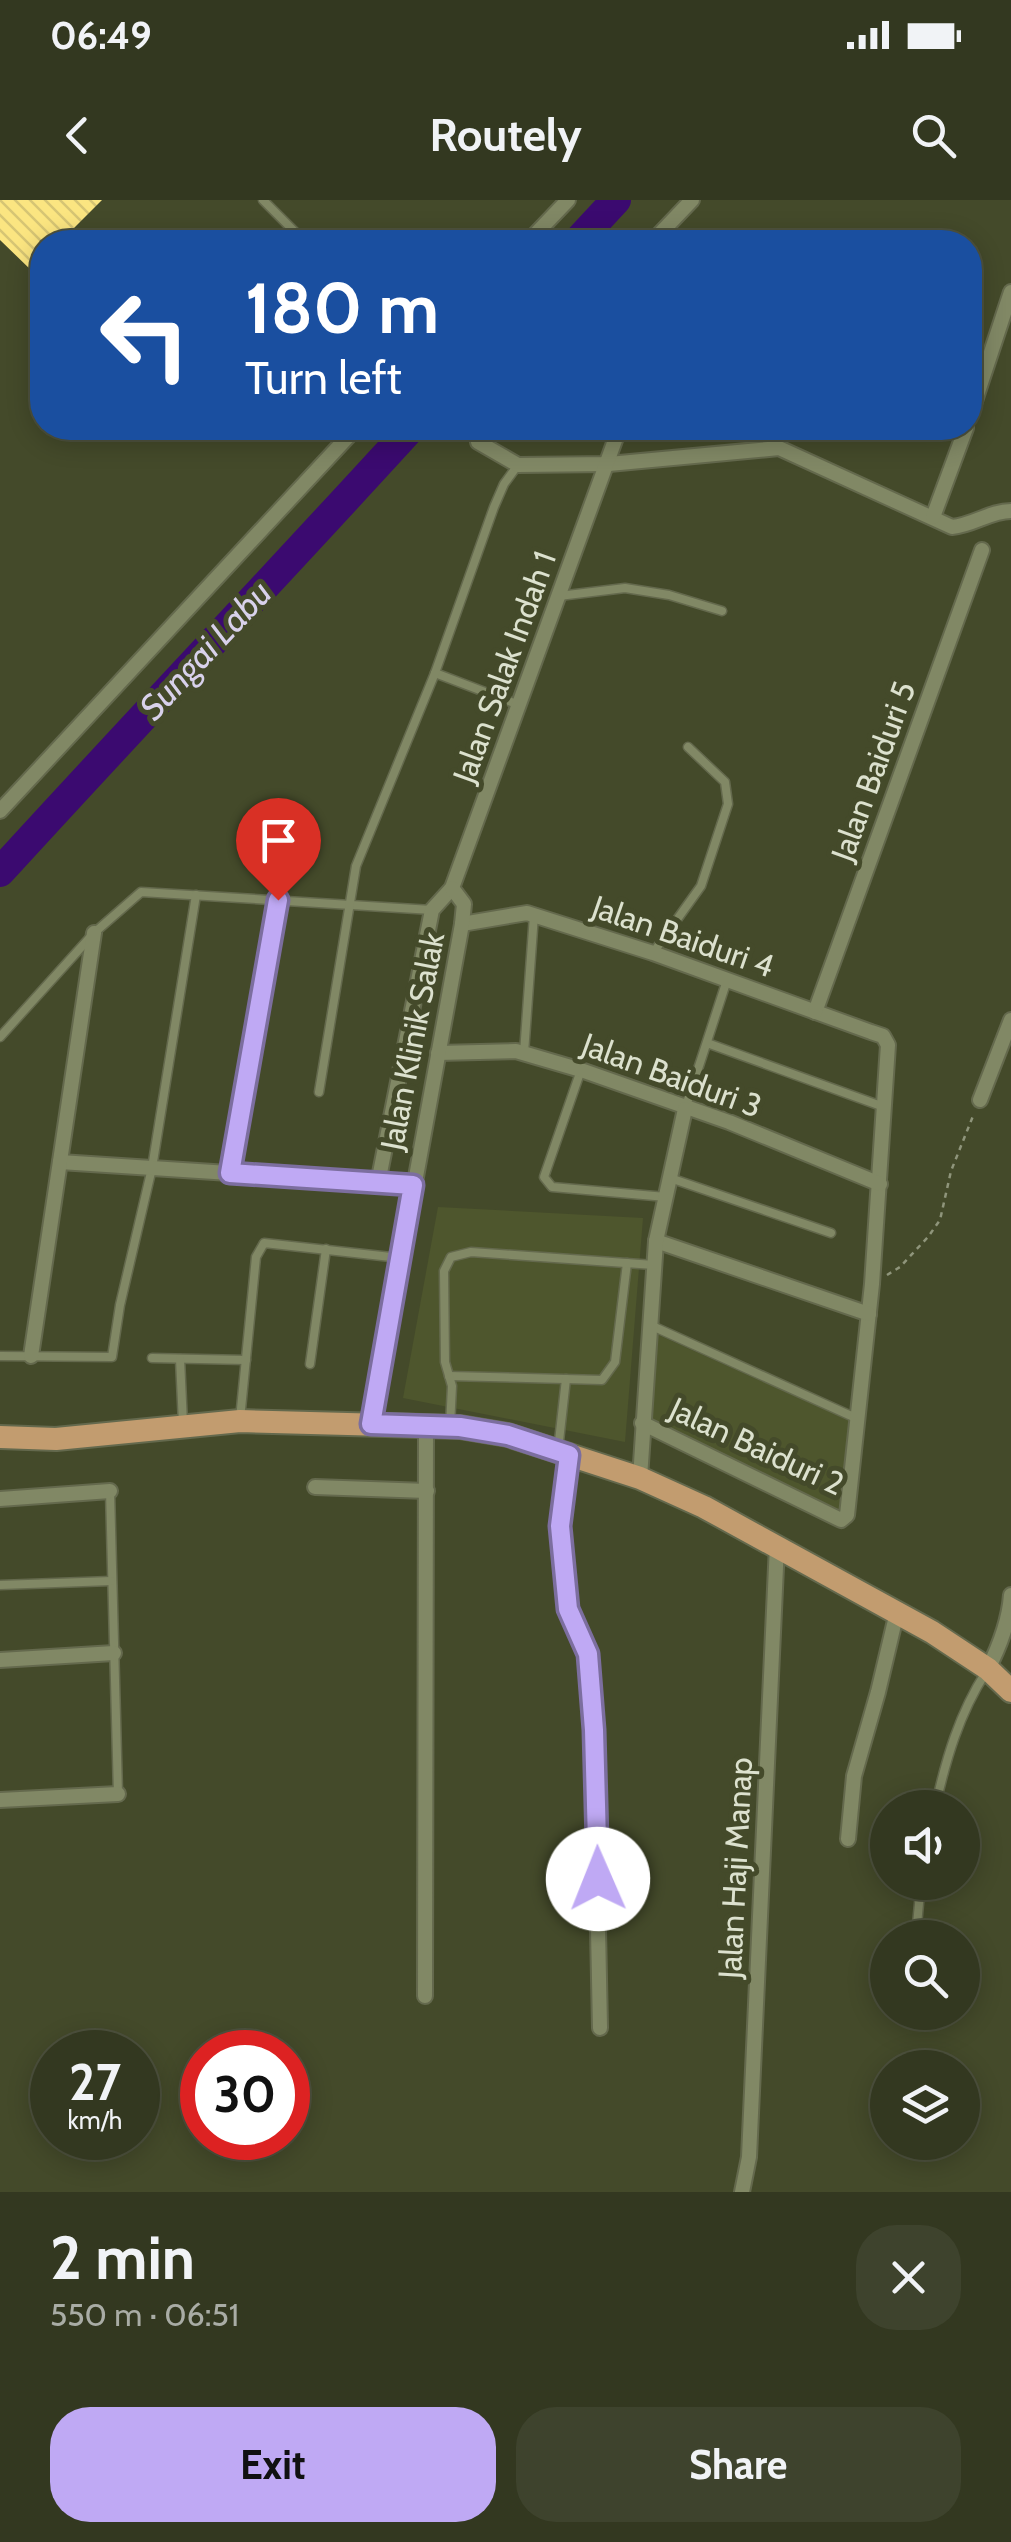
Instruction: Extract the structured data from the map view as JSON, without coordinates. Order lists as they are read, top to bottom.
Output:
{
  "streets": {
    "street": [
      "Jalan Salak Indah 1",
      "Jalan Baiduri 5",
      "Jalan Baiduri 4",
      "Jalan Klinik Salak",
      "Jalan Baiduri 3",
      "Jalan Baiduri 2",
      "Jalan Haji Manap"
    ]
  },
  "crossings": [
    ["Jalan Salak Indah 1", "Jalan Klinik Salak"],
    ["Jalan Baiduri 5", "Jalan Baiduri 4"],
    ["Jalan Baiduri 4", "Jalan Klinik Salak"],
    ["Jalan Klinik Salak", "Jalan Baiduri 3"]
  ],
  "water": ["Sungai Labu"],
  "page": {
    "status": "06:49",
    "header": "Routely",
    "turn": ["180 m", "Turn left"],
    "speed": "27 km/h",
    "limit": "30",
    "heading": ["2 min", "550 m · 06:51"],
    "buttons": ["Exit", "Share"]
  }
}
